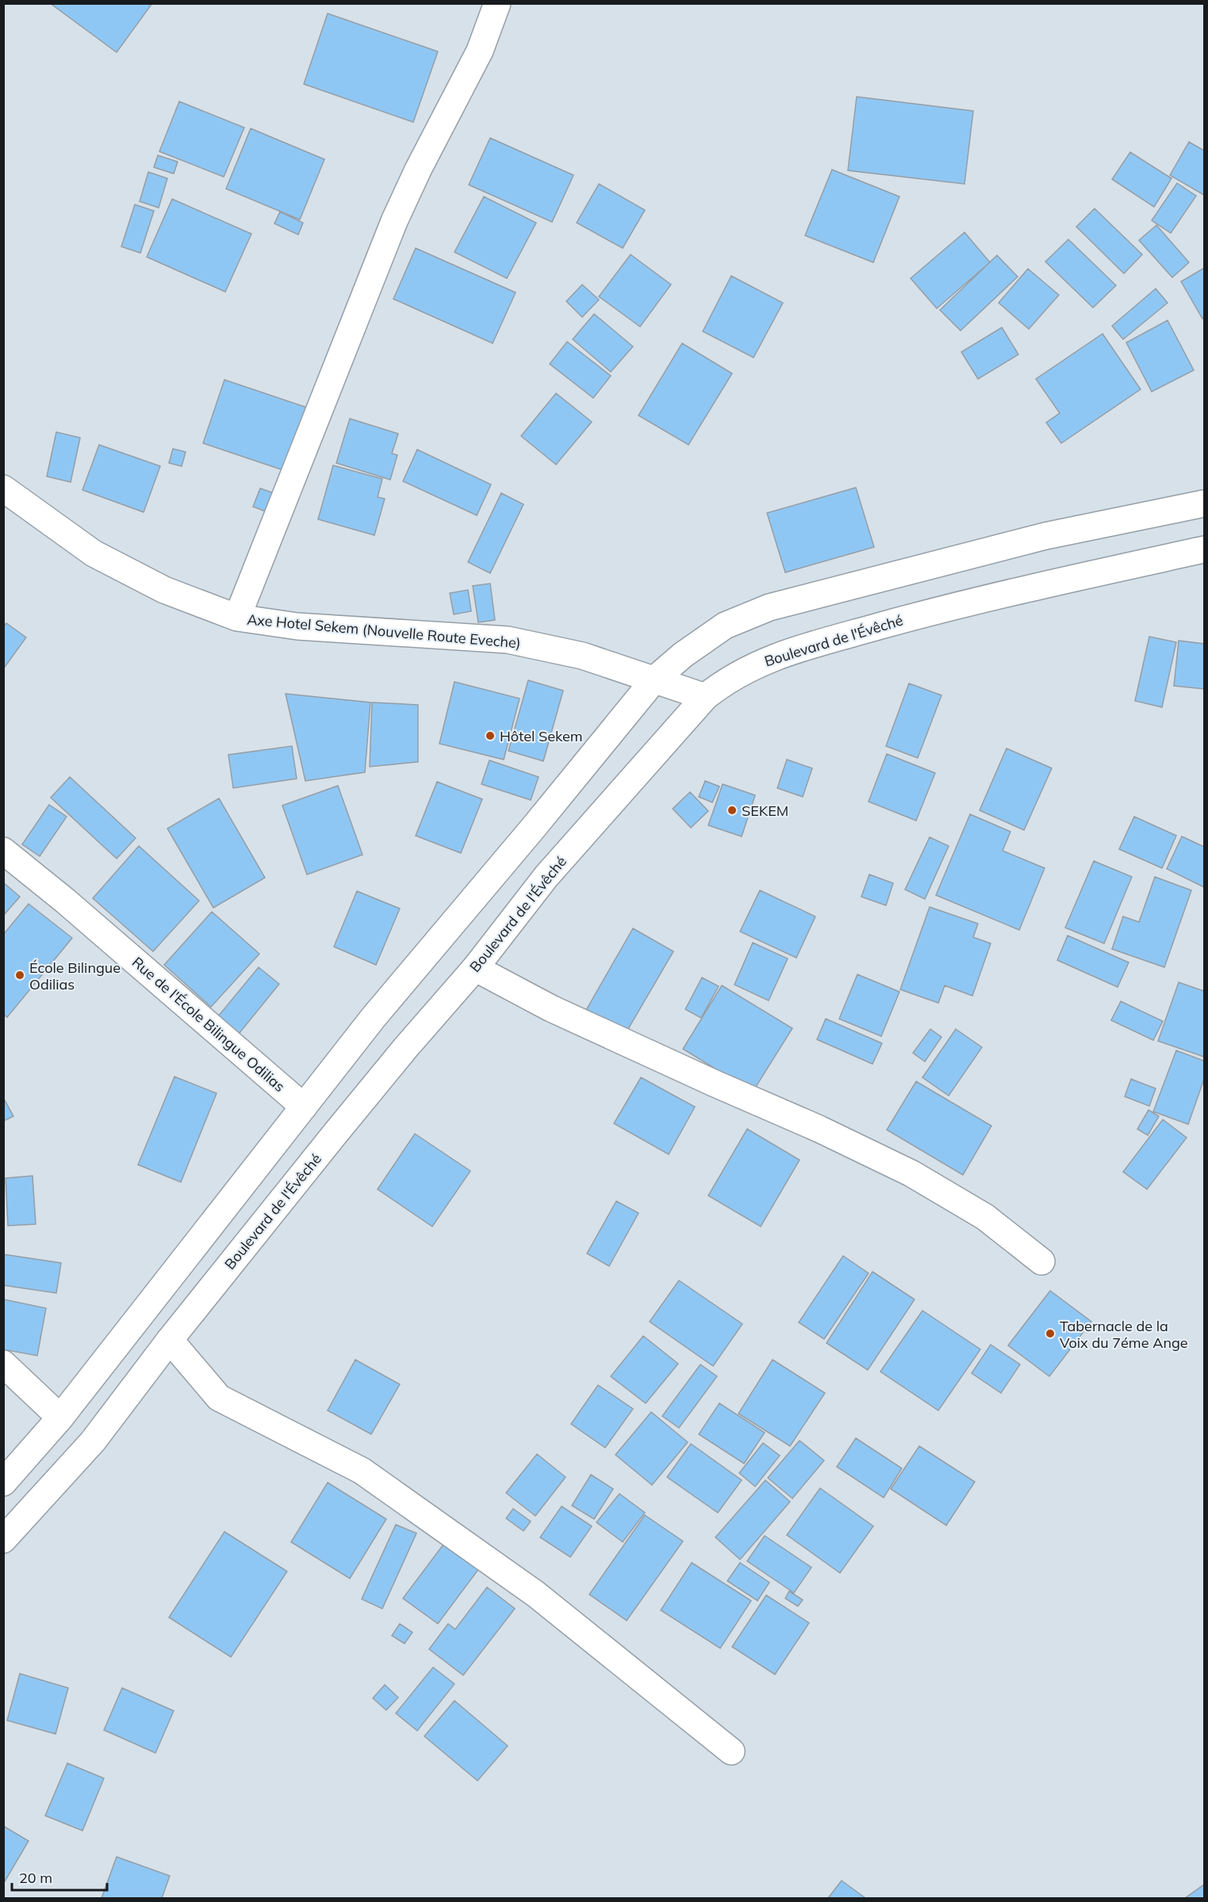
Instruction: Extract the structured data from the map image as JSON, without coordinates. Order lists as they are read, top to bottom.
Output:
{
  "streets": {
    "main road": ["Axe Hotel Sekem (Nouvelle Route Eveche)", "Boulevard de l'Évêché", "Rue de l'École Bilingue Odilias"]
  },
  "crossings": [
    ["Axe Hotel Sekem (Nouvelle Route Eveche)", "Boulevard de l'Évêché"]
  ],
  "places": [
    "Hôtel Sekem",
    "SEKEM",
    "École Bilingue Odilias",
    "Tabernacle de la Voix du 7éme Ange"
  ],
  "scale_bar": "20 m"
}
